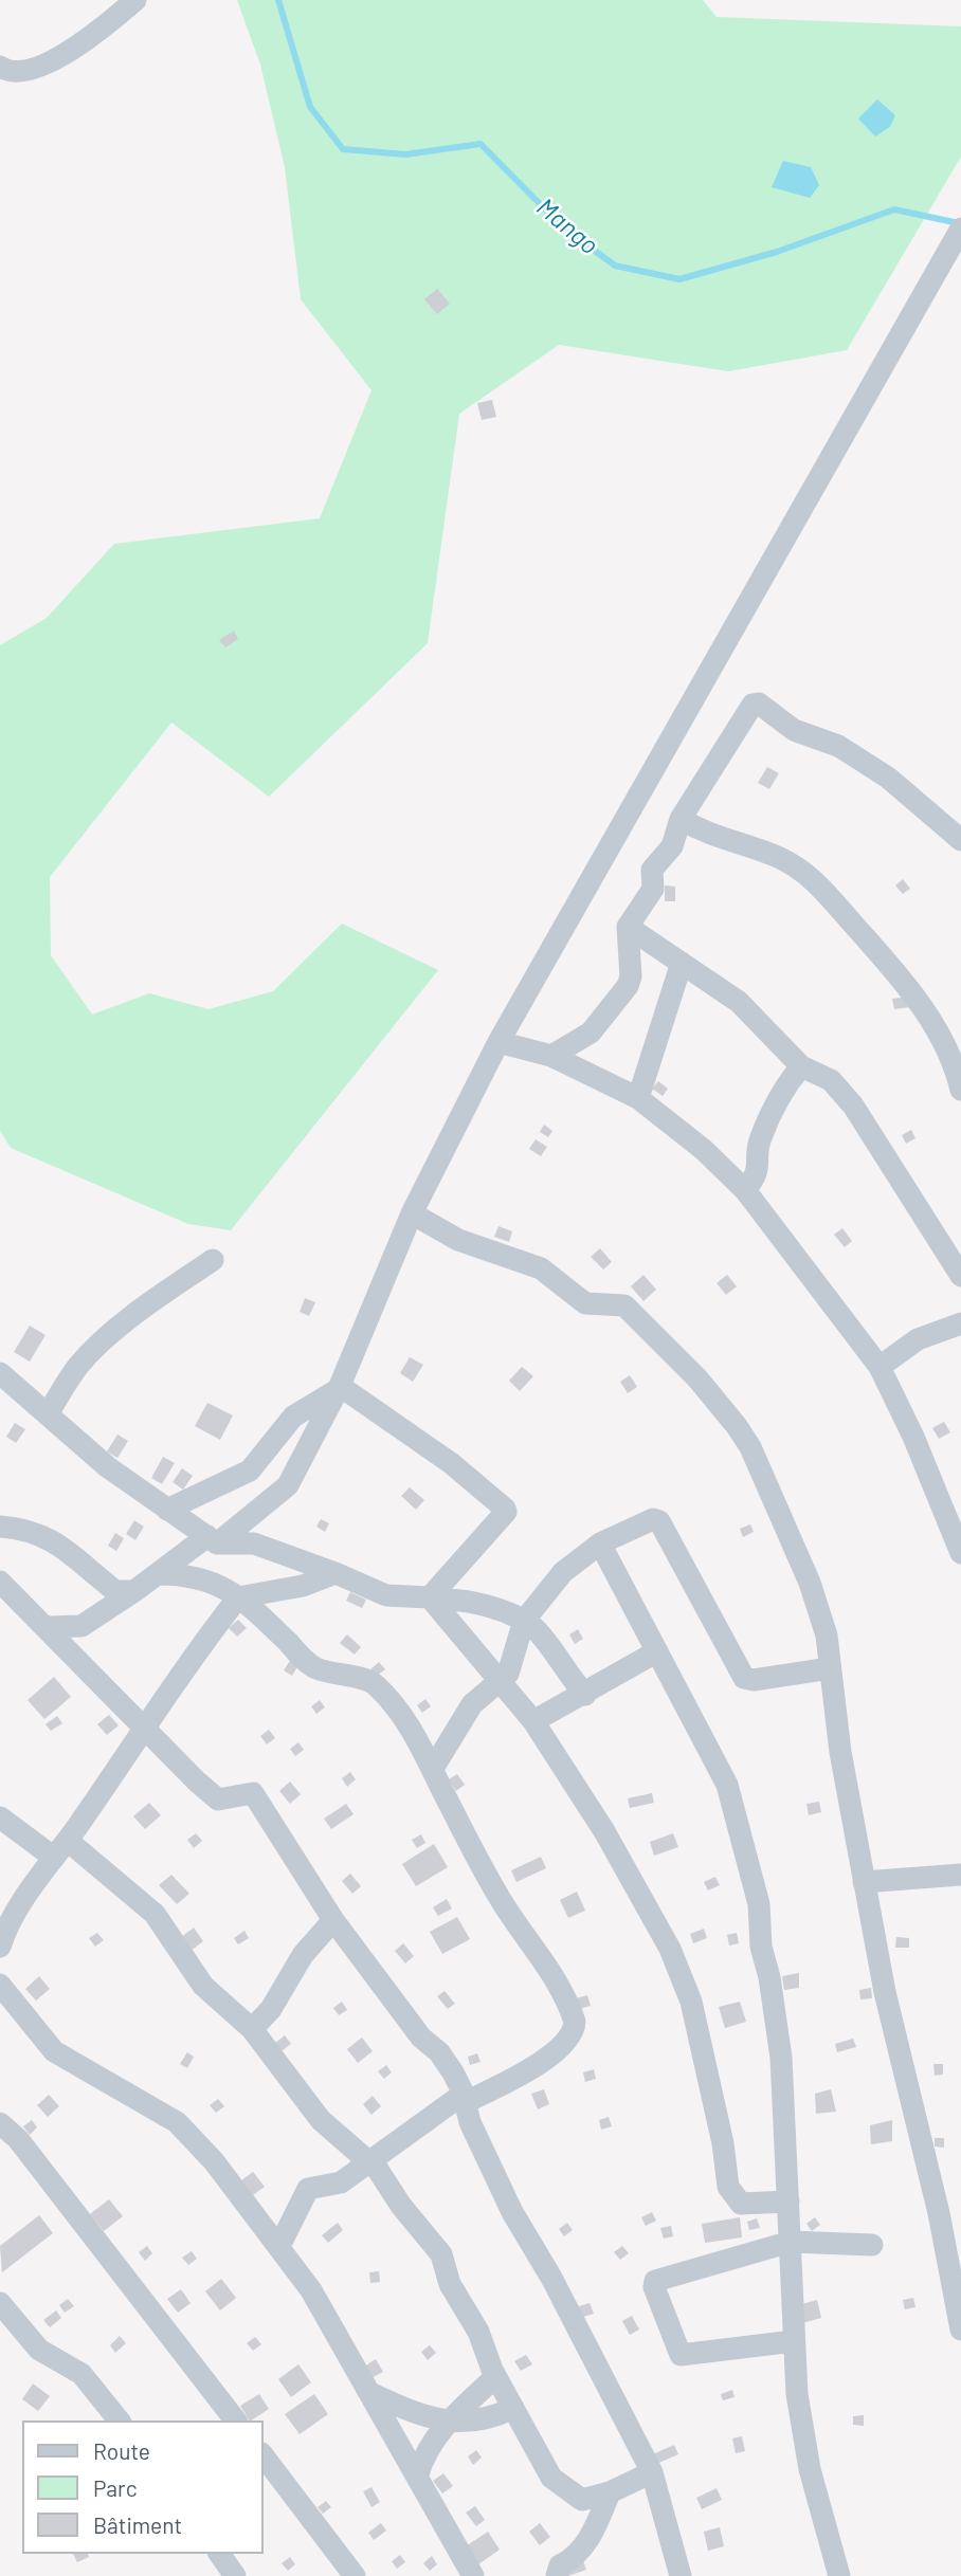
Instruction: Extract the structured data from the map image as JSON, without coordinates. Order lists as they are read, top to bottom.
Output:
{
  "water": ["Mango"],
  "legend": ["Route", "Parc", "Bâtiment"]
}
